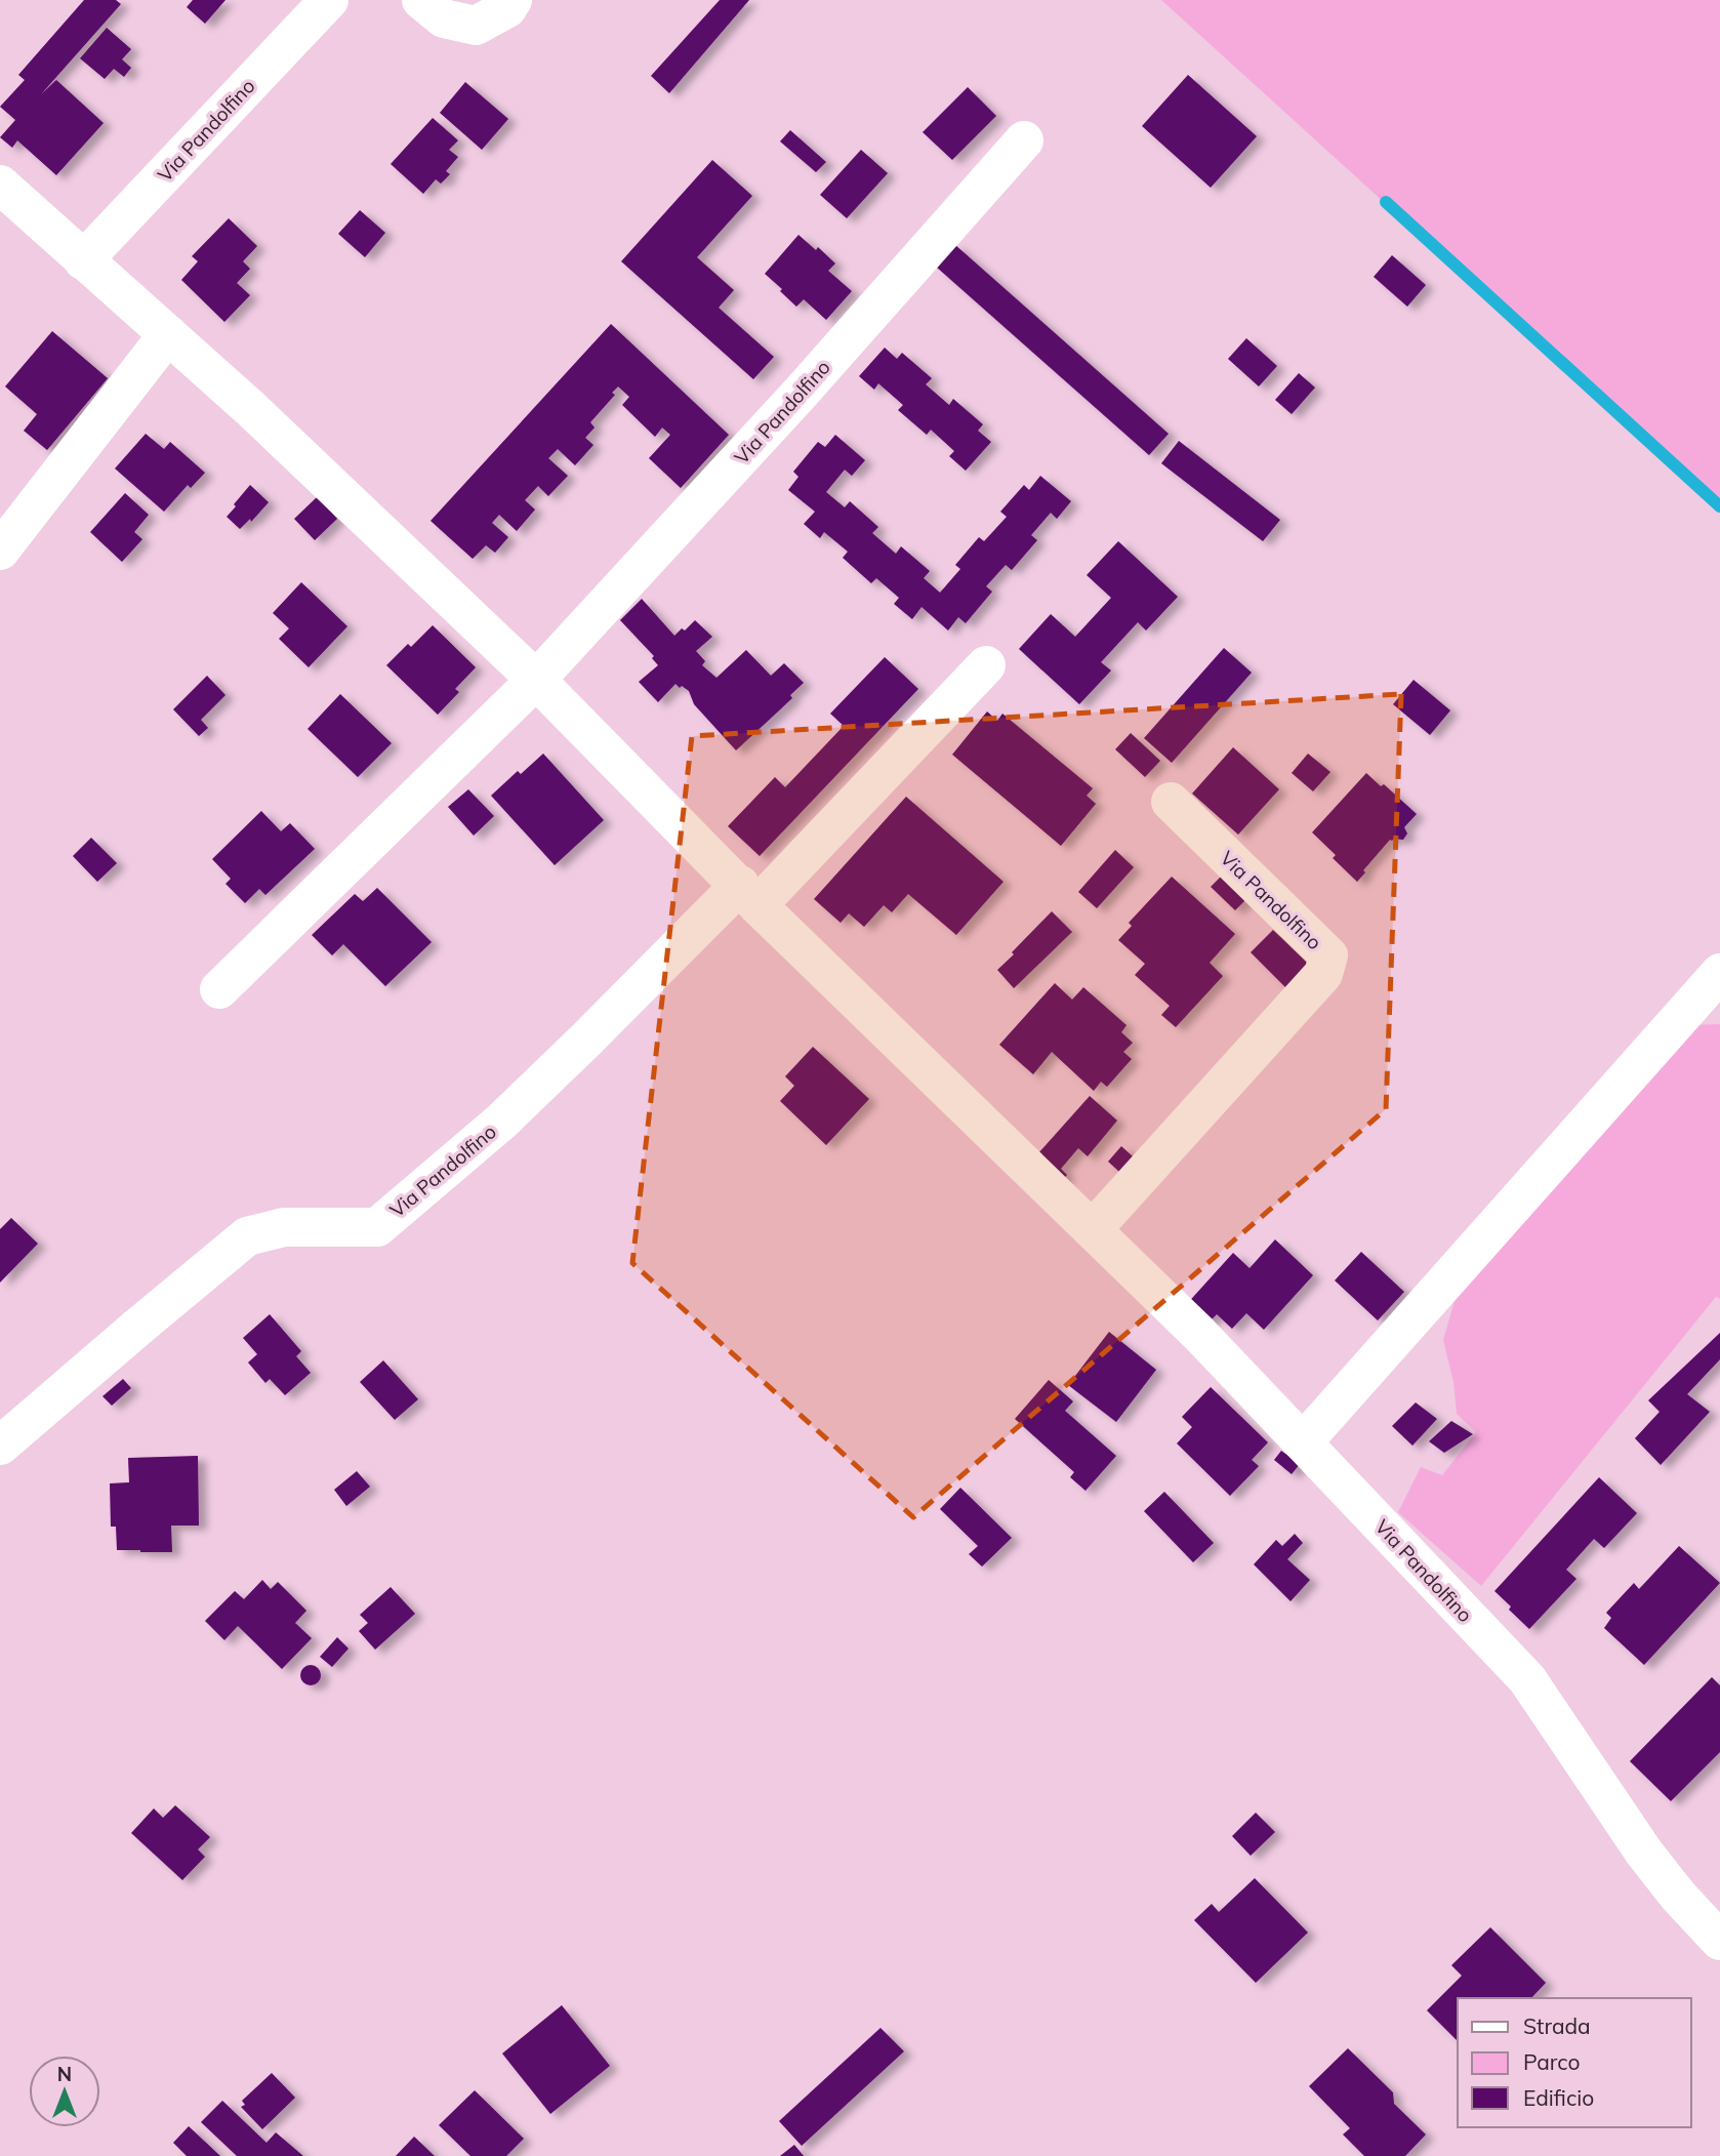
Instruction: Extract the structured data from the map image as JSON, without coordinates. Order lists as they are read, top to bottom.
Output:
{
  "streets": {
    "street": ["Via Pandolfino"]
  },
  "legend": ["Strada", "Parco", "Edificio"],
  "north": "top"
}
